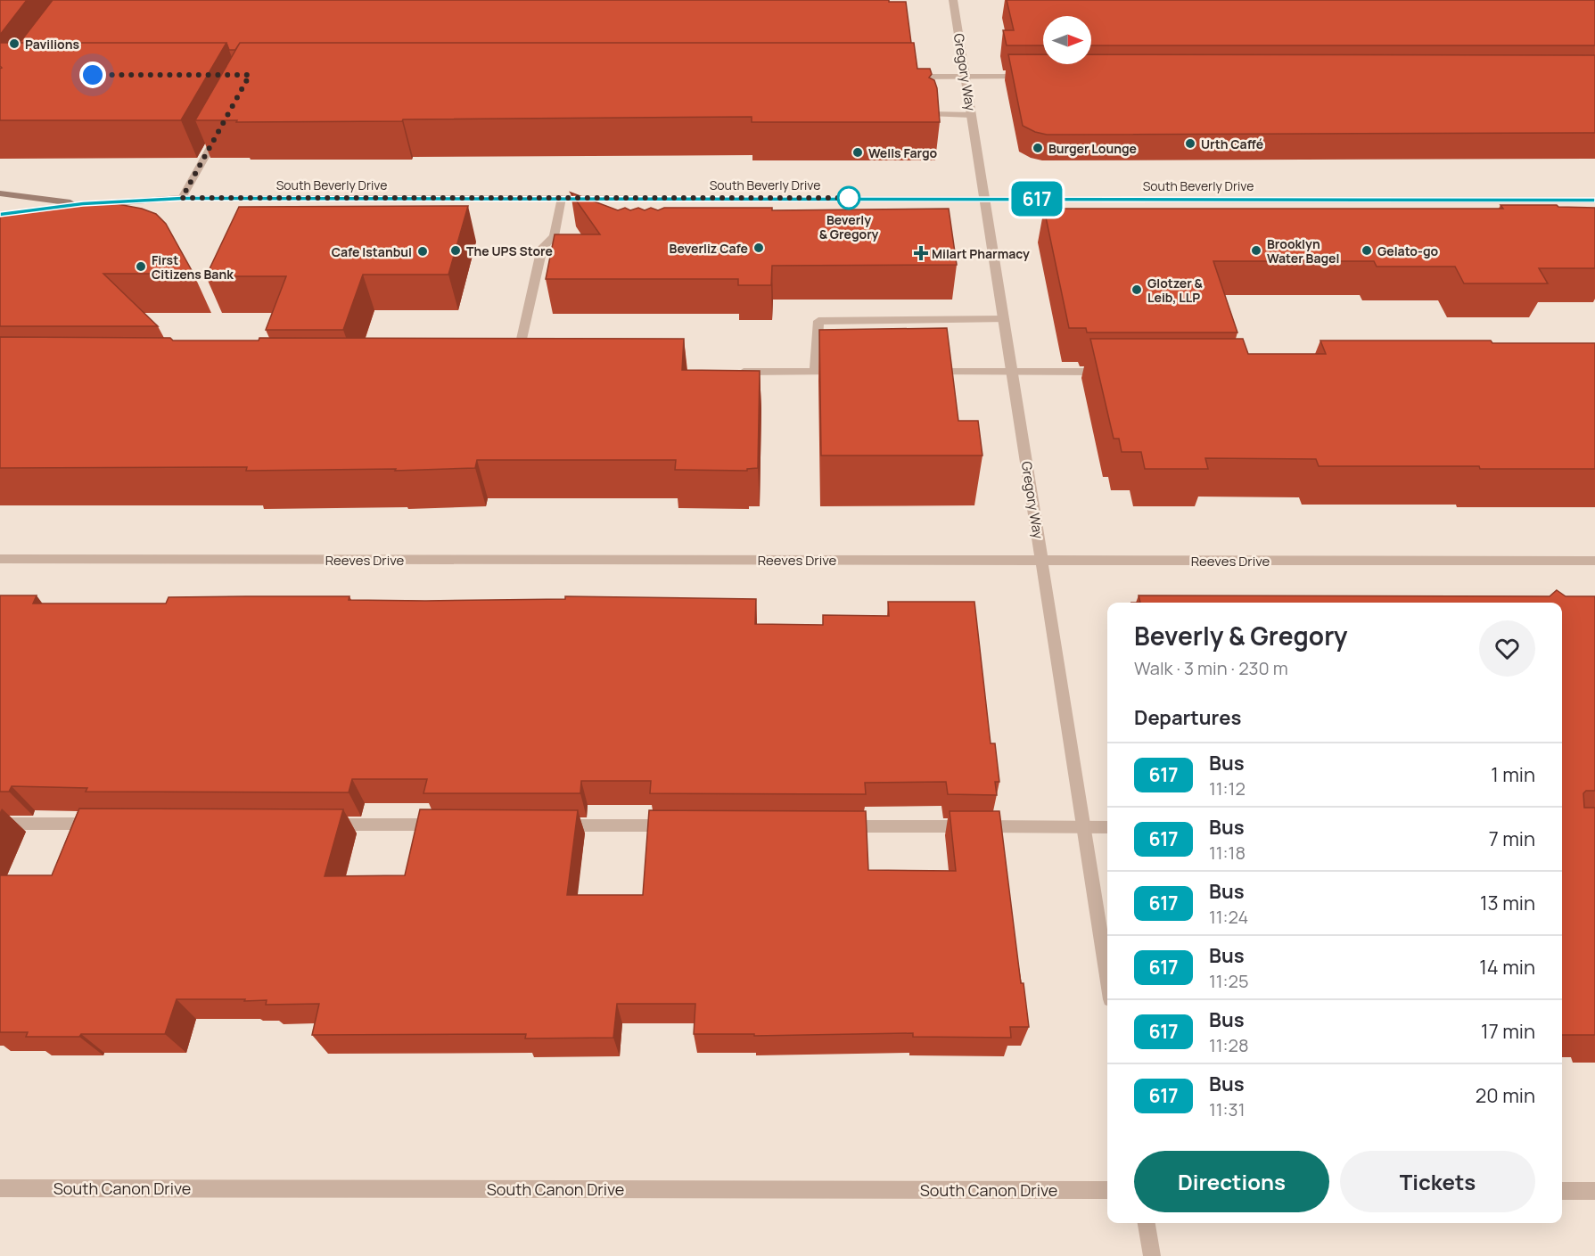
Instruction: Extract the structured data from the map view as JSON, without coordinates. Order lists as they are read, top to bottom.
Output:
{
  "streets": {
    "main road": ["South Beverly Drive"],
    "street": ["Gregory Way", "Reeves Drive", "South Canon Drive"]
  },
  "crossings": [
    ["Gregory Way", "South Beverly Drive"],
    ["Gregory Way", "Reeves Drive"]
  ],
  "places": {
    "other": [
      "Pavilions",
      "Urth Caffé",
      "Burger Lounge",
      "Wells Fargo",
      "Beverly & Gregory",
      "Beverliz Cafe",
      "The UPS Store",
      "Brooklyn Water Bagel",
      "Gelato-go",
      "Cafe Istanbul",
      "First Citizens Bank",
      "Glotzer & Leib, LLP"
    ],
    "health": ["Milart Pharmacy"]
  },
  "lines": ["bus line 617"],
  "north": "right",
  "page": {
    "on_map": "617",
    "heading": [
      ["Beverly & Gregory", "Walk · 3 min · 230 m"],
      "Departures"
    ],
    "list": [
      {
        "mark": "617",
        "name": "Bus",
        "note": "11:12",
        "value": "1 min"
      },
      {
        "mark": "617",
        "name": "Bus",
        "note": "11:18",
        "value": "7 min"
      },
      {
        "mark": "617",
        "name": "Bus",
        "note": "11:24",
        "value": "13 min"
      },
      {
        "mark": "617",
        "name": "Bus",
        "note": "11:25",
        "value": "14 min"
      },
      {
        "mark": "617",
        "name": "Bus",
        "note": "11:28",
        "value": "17 min"
      },
      {
        "mark": "617",
        "name": "Bus",
        "note": "11:31",
        "value": "20 min"
      }
    ],
    "buttons": ["Directions", "Tickets"]
  }
}
